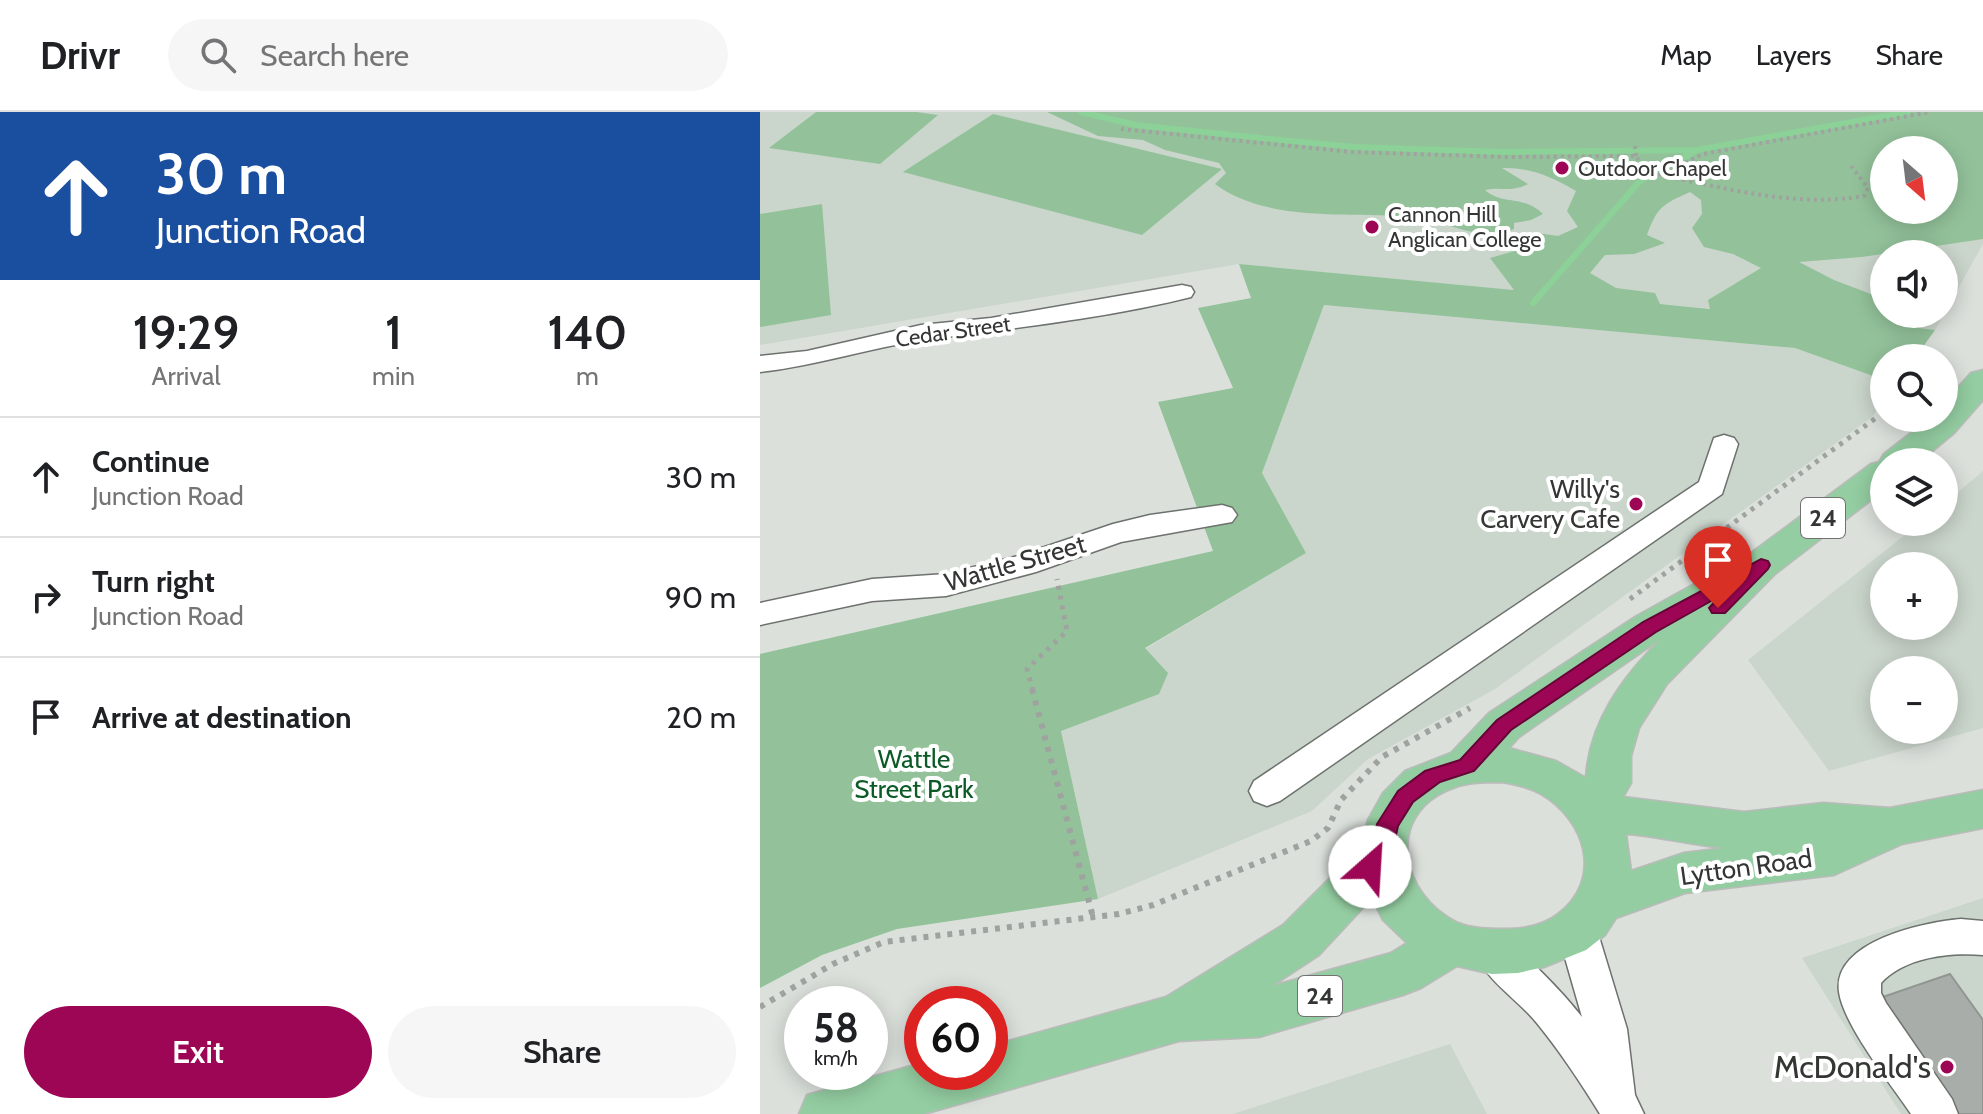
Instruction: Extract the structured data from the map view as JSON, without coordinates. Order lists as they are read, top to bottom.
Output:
{
  "streets": {
    "main road": ["24", "Lytton Road"],
    "street": ["Cedar Street", "Wattle Street"]
  },
  "crossings": [
    ["24", "Lytton Road"]
  ],
  "parks": ["Wattle Street Park"],
  "places": [
    "Outdoor Chapel",
    "Cannon Hill Anglican College",
    "Willy's Carvery Cafe",
    "McDonald's"
  ],
  "north": "bottom right",
  "page": {
    "header": "Drivr",
    "search": "Search here",
    "nav": ["Map", "Layers", "Share"],
    "turn": ["30 m", "Junction Road"],
    "map_buttons": ["+", "−"],
    "eta": [
      "19:29",
      "Arrival",
      "1",
      "min",
      "140",
      "m"
    ],
    "list": [
      {
        "name": "Continue",
        "note": "Junction Road",
        "value": "30 m"
      },
      {
        "name": "Turn right",
        "note": "Junction Road",
        "value": "90 m"
      },
      {
        "name": "Arrive at destination",
        "value": "20 m"
      }
    ],
    "speed": "58 km/h",
    "limit": "60",
    "buttons": ["Exit", "Share"]
  }
}
